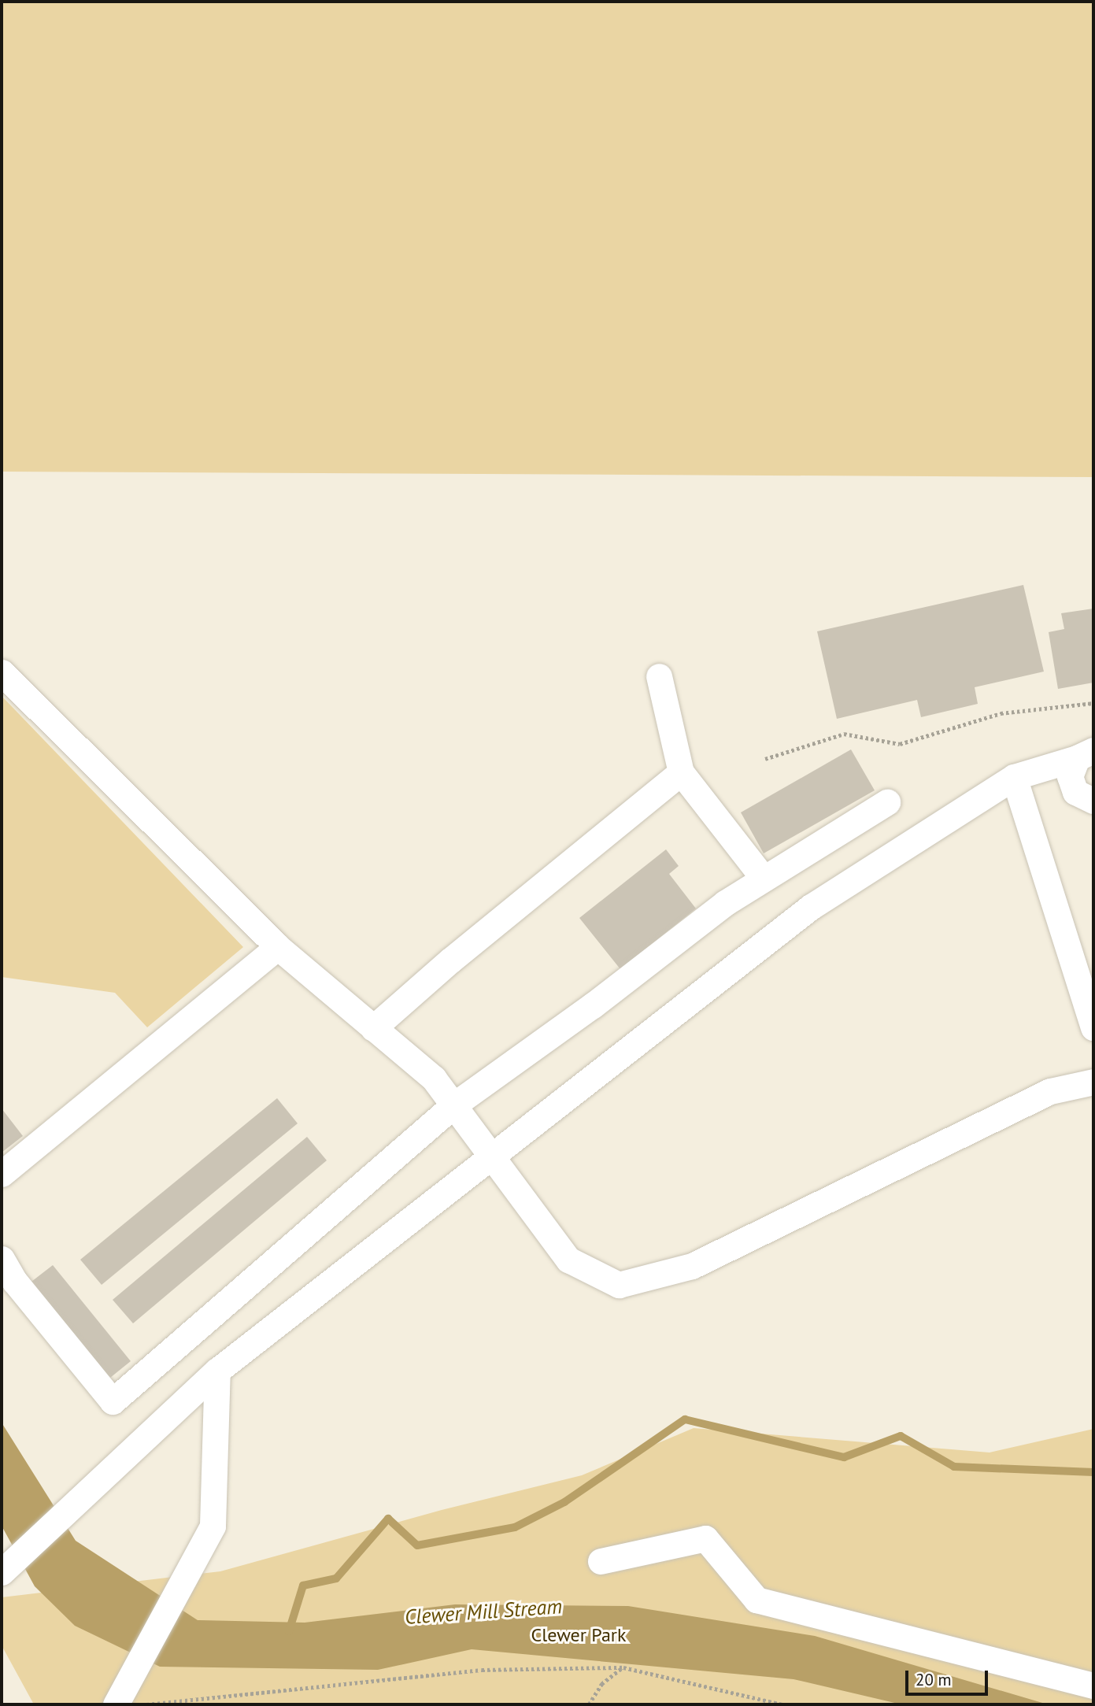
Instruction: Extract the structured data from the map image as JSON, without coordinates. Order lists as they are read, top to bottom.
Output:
{
  "water": ["Clewer Mill Stream"],
  "parks": ["Clewer Park"],
  "scale_bar": "20 m"
}
